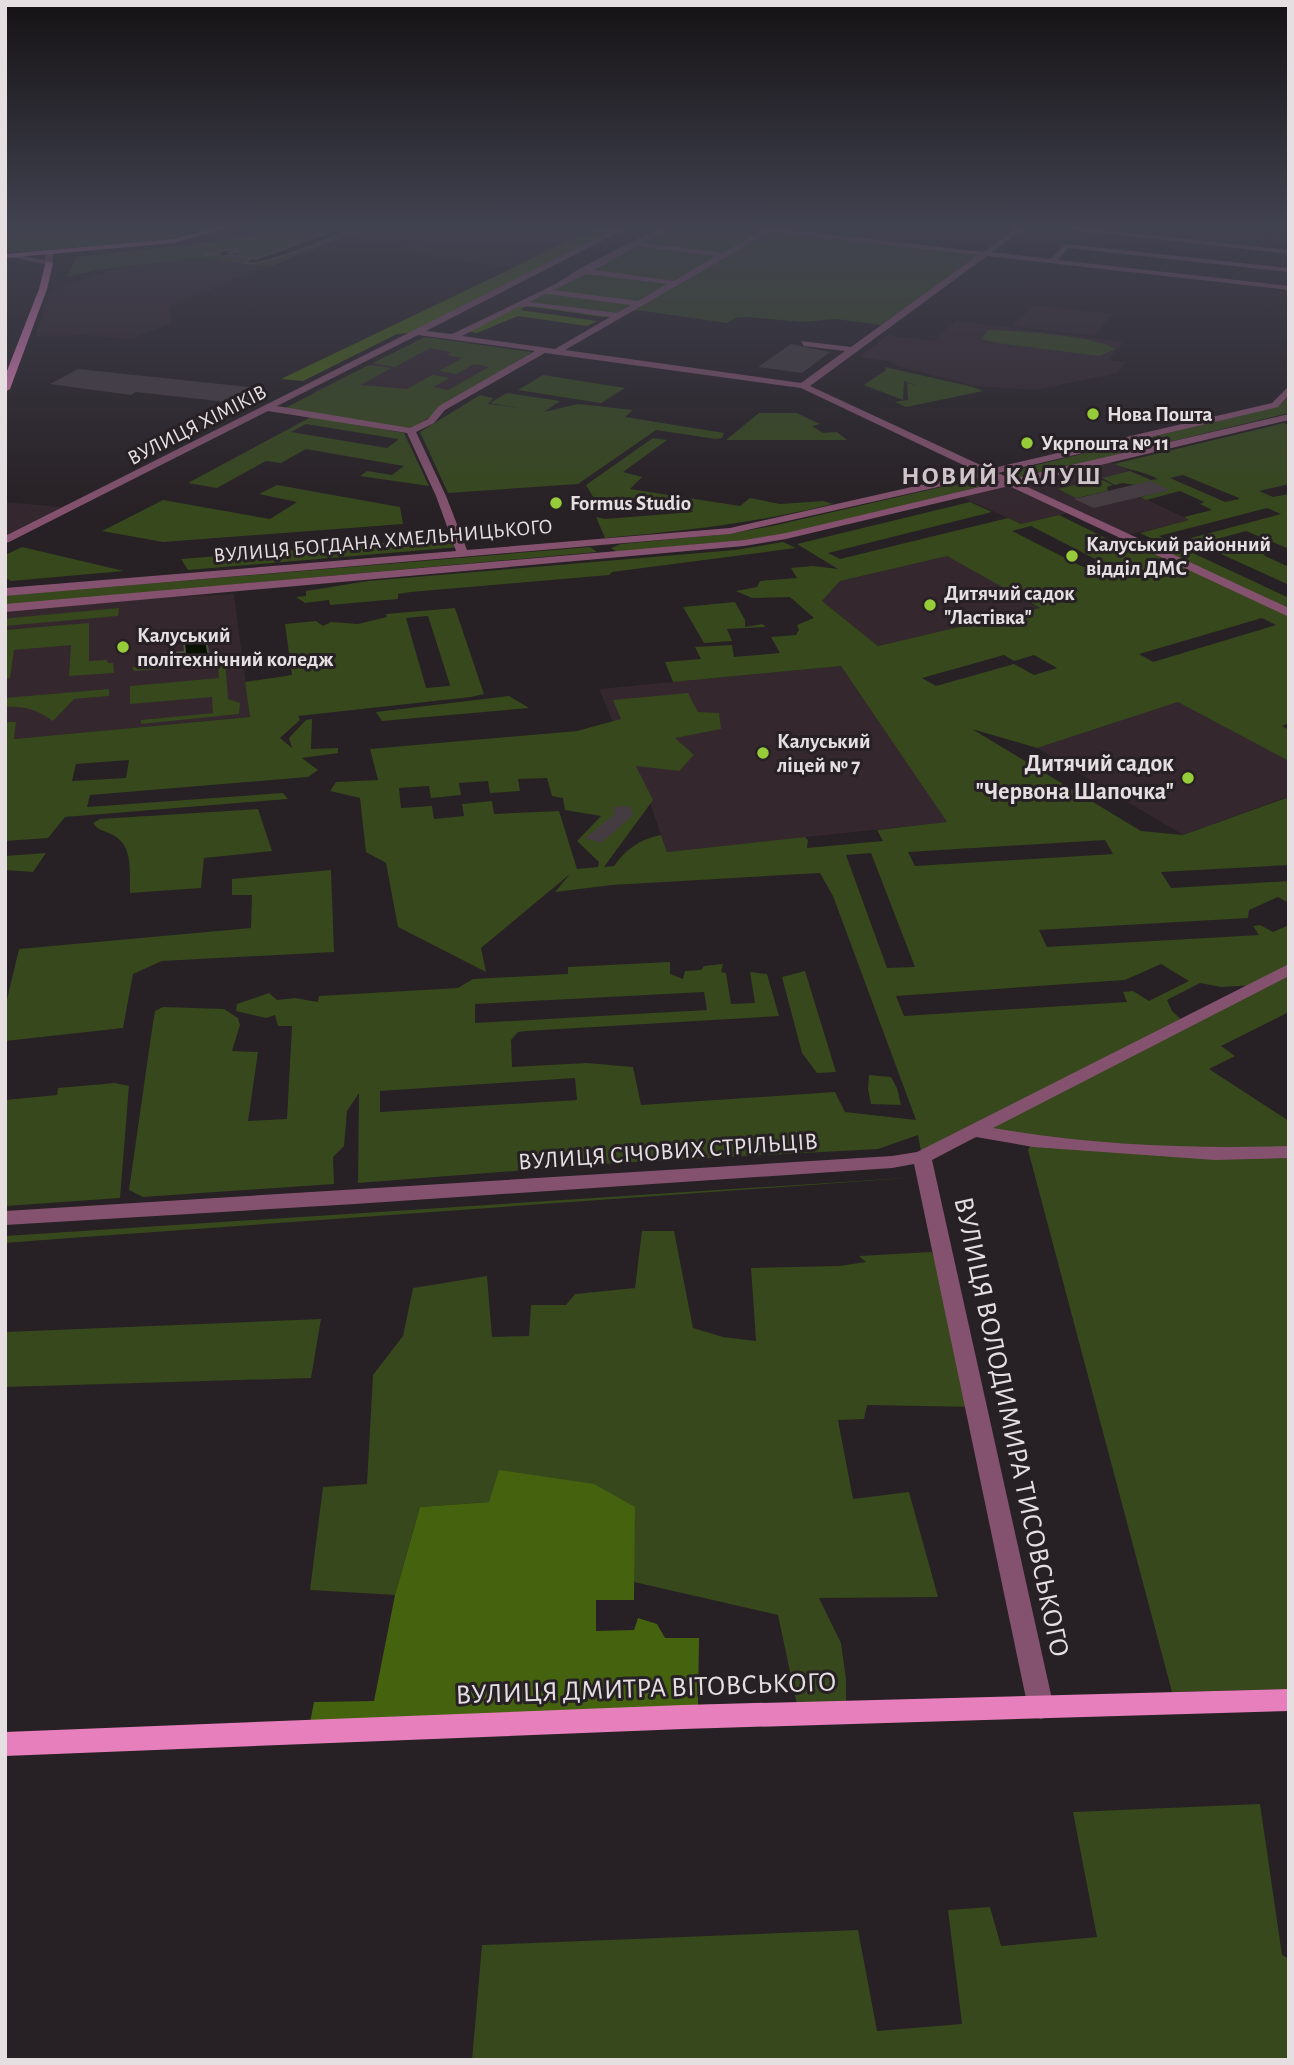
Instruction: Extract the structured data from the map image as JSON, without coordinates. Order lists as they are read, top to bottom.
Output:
{
  "streets": {
    "main road": ["ВУЛИЦЯ ДМИТРА ВІТОВСЬКОГО"],
    "street": [
      "ВУЛИЦЯ ХІМІКІВ",
      "ВУЛИЦЯ БОГДАНА ХМЕЛЬНИЦЬКОГО",
      "ВУЛИЦЯ СІЧОВИХ СТРІЛЬЦІВ",
      "ВУЛИЦЯ ВОЛОДИМИРА ТИСОВСЬКОГО"
    ]
  },
  "crossings": [
    ["ВУЛИЦЯ СІЧОВИХ СТРІЛЬЦІВ", "ВУЛИЦЯ ВОЛОДИМИРА ТИСОВСЬКОГО"],
    ["ВУЛИЦЯ ВОЛОДИМИРА ТИСОВСЬКОГО", "ВУЛИЦЯ ДМИТРА ВІТОВСЬКОГО"]
  ],
  "districts": ["НОВИЙ КАЛУШ"],
  "places": [
    "Нова Пошта",
    "Укрпошта № 11",
    "Formus Studio",
    "Калуський районний відділ ДМС",
    "Дитячий садок \"Ластівка\"",
    "Калуський політехнічний коледж",
    "Калуський ліцей № 7",
    "Дитячий садок \"Червона Шапочка\""
  ]
}
